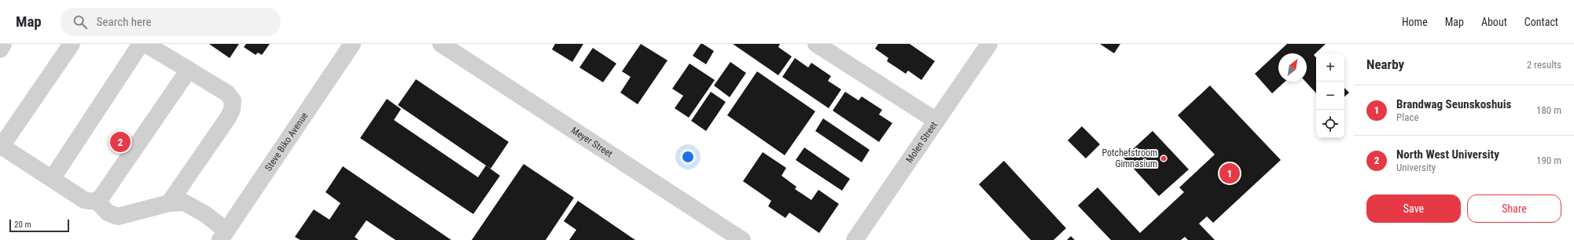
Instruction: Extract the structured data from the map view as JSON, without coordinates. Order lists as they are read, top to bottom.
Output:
{
  "streets": {
    "street": ["Steve Biko Avenue", "Meyer Street", "Molen Street"]
  },
  "places": ["Potchefstroom Gimnasium"],
  "scale_bar": "20 m",
  "north": "top right",
  "page": {
    "header": "Map",
    "search": "Search here",
    "nav": [
      "Home",
      "Map",
      "About",
      "Contact"
    ],
    "heading": ["Nearby", "2 results"],
    "map_buttons": ["+", "−"],
    "list": [
      {
        "mark": "1",
        "name": "Brandwag Seunskoshuis",
        "note": "Place",
        "value": "180 m"
      },
      {
        "mark": "2",
        "name": "North West University",
        "note": "University",
        "value": "190 m"
      }
    ],
    "pins": ["2", "1"],
    "buttons": ["Save", "Share"],
    "scale": "20 m"
  }
}
